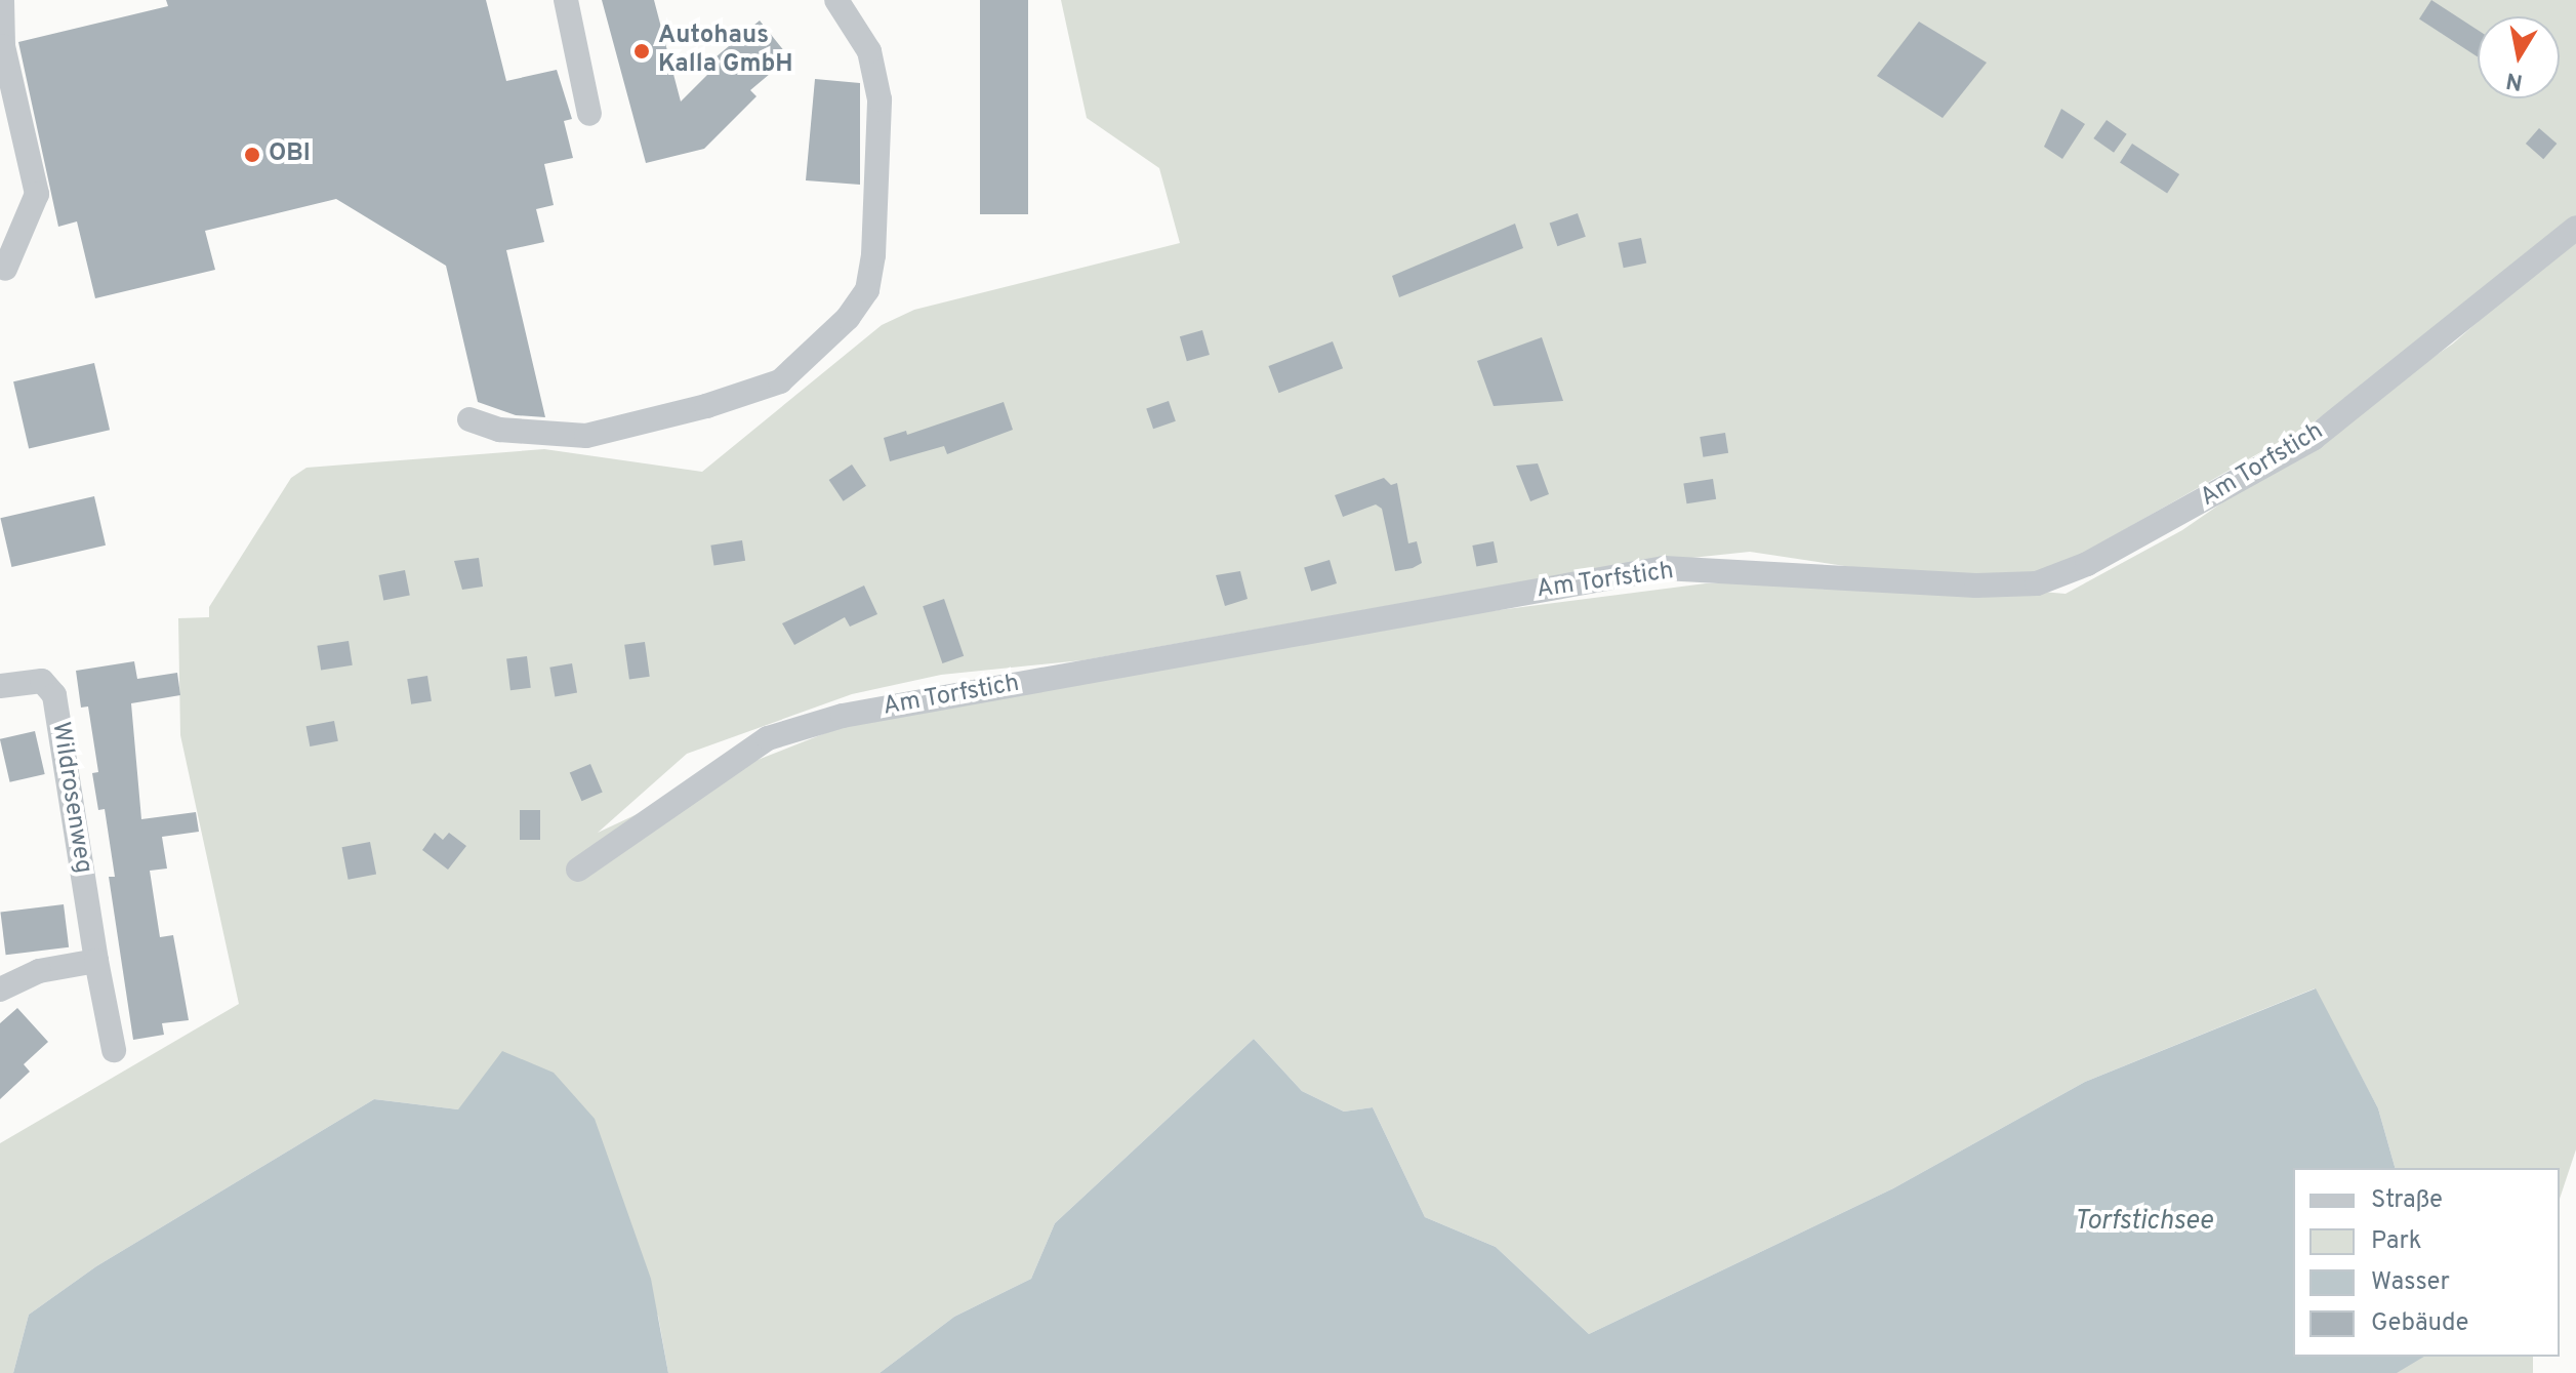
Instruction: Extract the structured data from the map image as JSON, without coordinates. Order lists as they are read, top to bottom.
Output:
{
  "streets": {
    "street": ["Am Torfstich", "Wildrosenweg"]
  },
  "water": ["Torfstichsee"],
  "places": ["Autohaus Kalla GmbH", "OBI"],
  "legend": [
    "Straße",
    "Park",
    "Wasser",
    "Gebäude"
  ],
  "north": "bottom"
}
